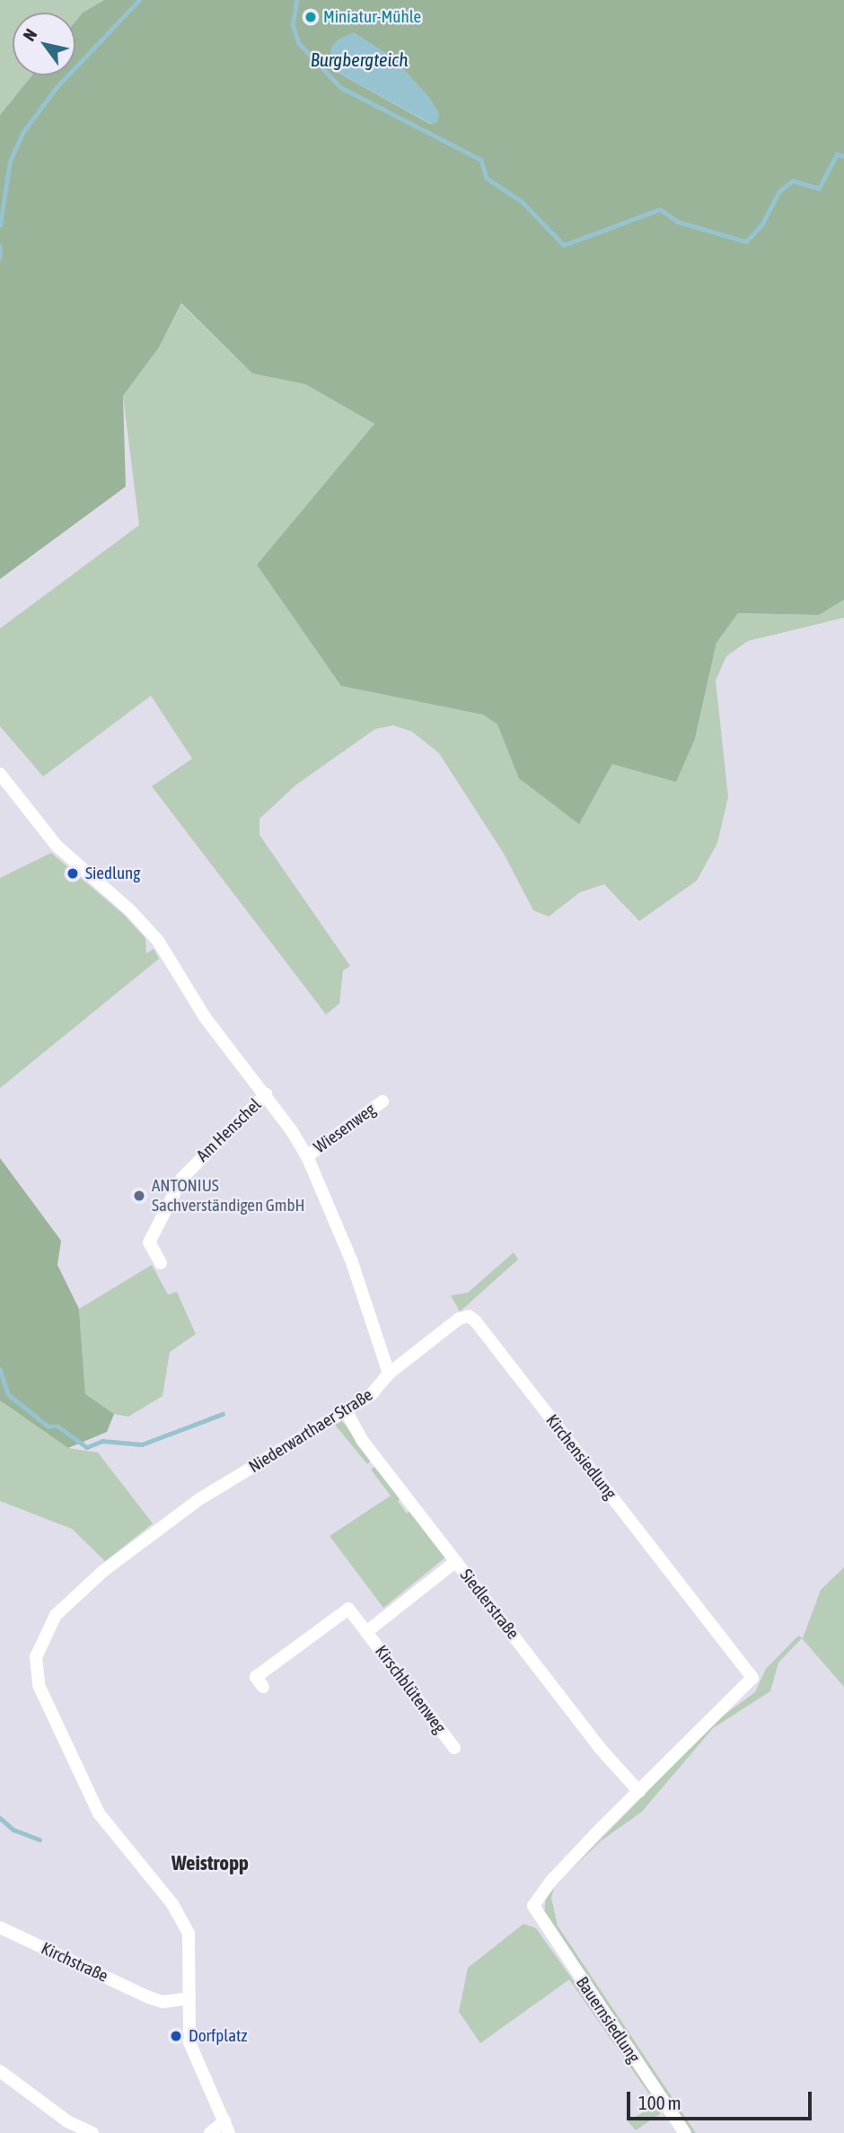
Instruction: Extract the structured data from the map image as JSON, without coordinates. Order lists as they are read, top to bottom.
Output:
{
  "streets": {
    "street": [
      "Wiesenweg",
      "Am Henschel",
      "Niederwarthaer Straße",
      "Kirchensiedlung",
      "Siedlerstraße",
      "Kirschblütenweg",
      "Kirchstraße",
      "Bauernsiedlung"
    ]
  },
  "crossings": [
    ["Niederwarthaer Straße", "Kirchensiedlung"],
    ["Niederwarthaer Straße", "Siedlerstraße"],
    ["Niederwarthaer Straße", "Kirchstraße"],
    ["Kirchensiedlung", "Siedlerstraße"],
    ["Kirchensiedlung", "Bauernsiedlung"],
    ["Siedlerstraße", "Kirschblütenweg"],
    ["Siedlerstraße", "Bauernsiedlung"]
  ],
  "districts": ["Weistropp"],
  "water": ["Burgbergteich"],
  "places": [
    "Miniatur-Mühle",
    "Siedlung",
    "ANTONIUS Sachverständigen GmbH",
    "Dorfplatz"
  ],
  "scale_bar": "100 m",
  "north": "top left"
}
